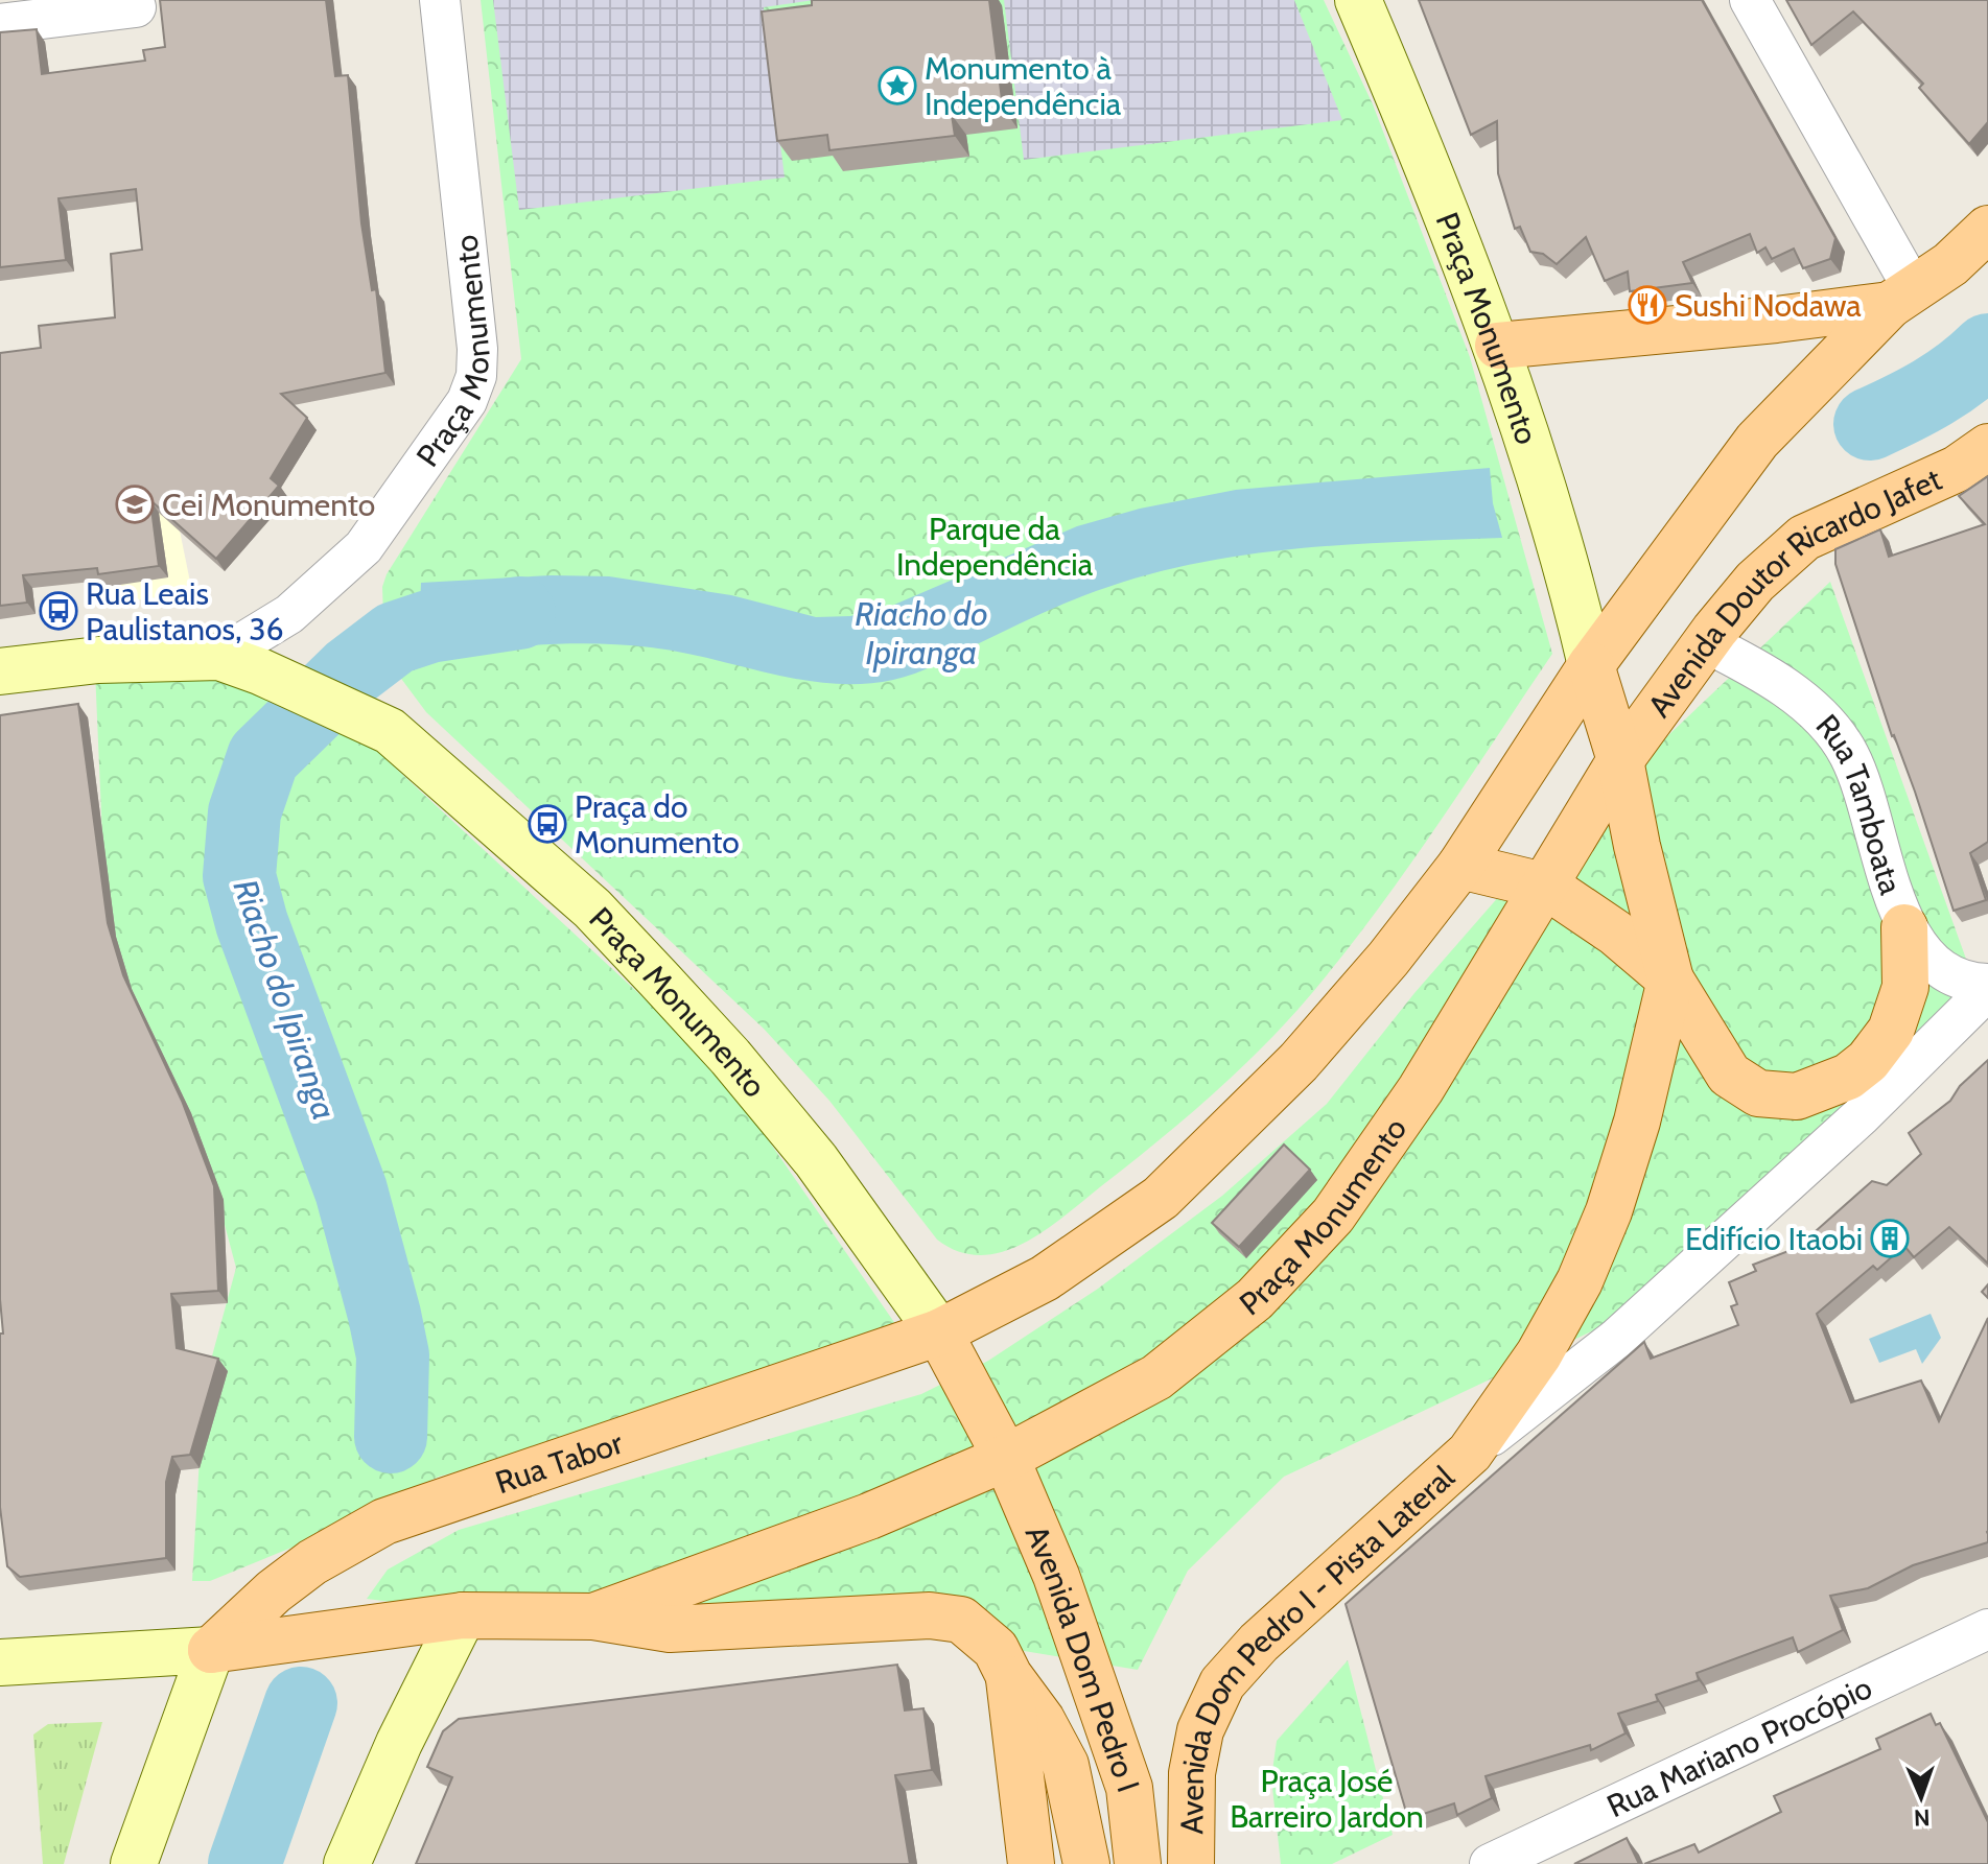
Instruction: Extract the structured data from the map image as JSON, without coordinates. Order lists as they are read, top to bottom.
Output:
{
  "streets": {
    "main road": [
      "Praça Monumento",
      "Avenida Doutor Ricardo Jafet",
      "Rua Tabor",
      "Avenida Dom Pedro I - Pista Lateral",
      "Avenida Dom Pedro I"
    ],
    "street": ["Rua Tamboata", "Rua Mariano Procópio"]
  },
  "crossings": [
    ["Praça Monumento", "Avenida Doutor Ricardo Jafet"],
    ["Praça Monumento", "Rua Tabor"],
    ["Praça Monumento", "Avenida Dom Pedro I - Pista Lateral"],
    ["Praça Monumento", "Avenida Dom Pedro I"],
    ["Avenida Doutor Ricardo Jafet", "Rua Tamboata"]
  ],
  "water": ["Riacho do Ipiranga"],
  "parks": ["Parque da Independência", "Praça José Barreiro Jardon"],
  "places": {
    "place": ["Monumento à Independência"],
    "restaurant": ["Sushi Nodawa"],
    "school or university": ["Cei Monumento"],
    "bus stop": ["Rua Leais Paulistanos, 36", "Praça do Monumento"],
    "building": ["Edifício Itaobi"]
  },
  "north": "bottom"
}
